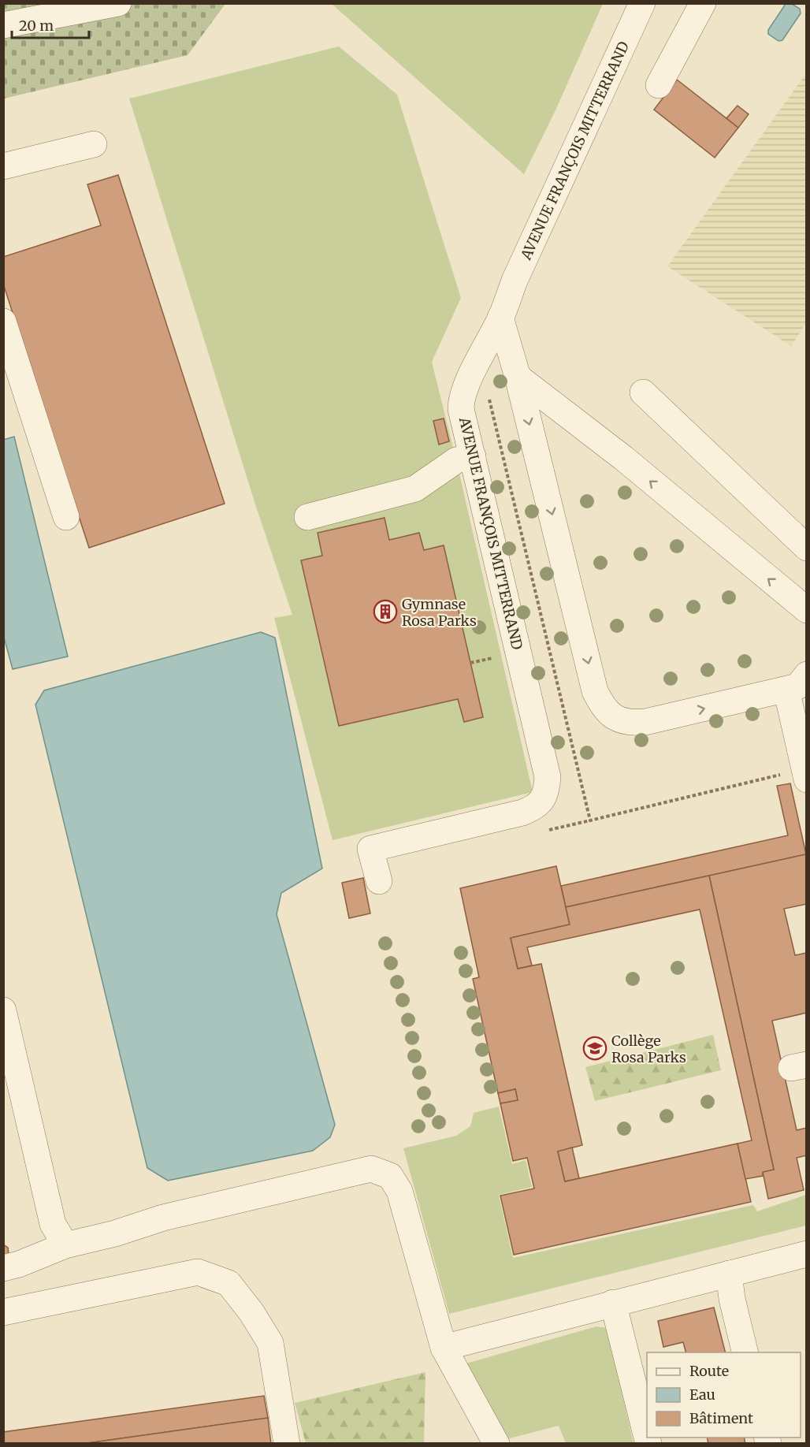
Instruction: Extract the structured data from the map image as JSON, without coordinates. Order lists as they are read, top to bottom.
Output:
{
  "streets": {
    "street": ["AVENUE FRANÇOIS MITTERRAND"]
  },
  "places": {
    "building": ["Gymnase Rosa Parks"],
    "school or university": ["Collège Rosa Parks"]
  },
  "legend": ["Route", "Eau", "Bâtiment"],
  "scale_bar": "20 m"
}
